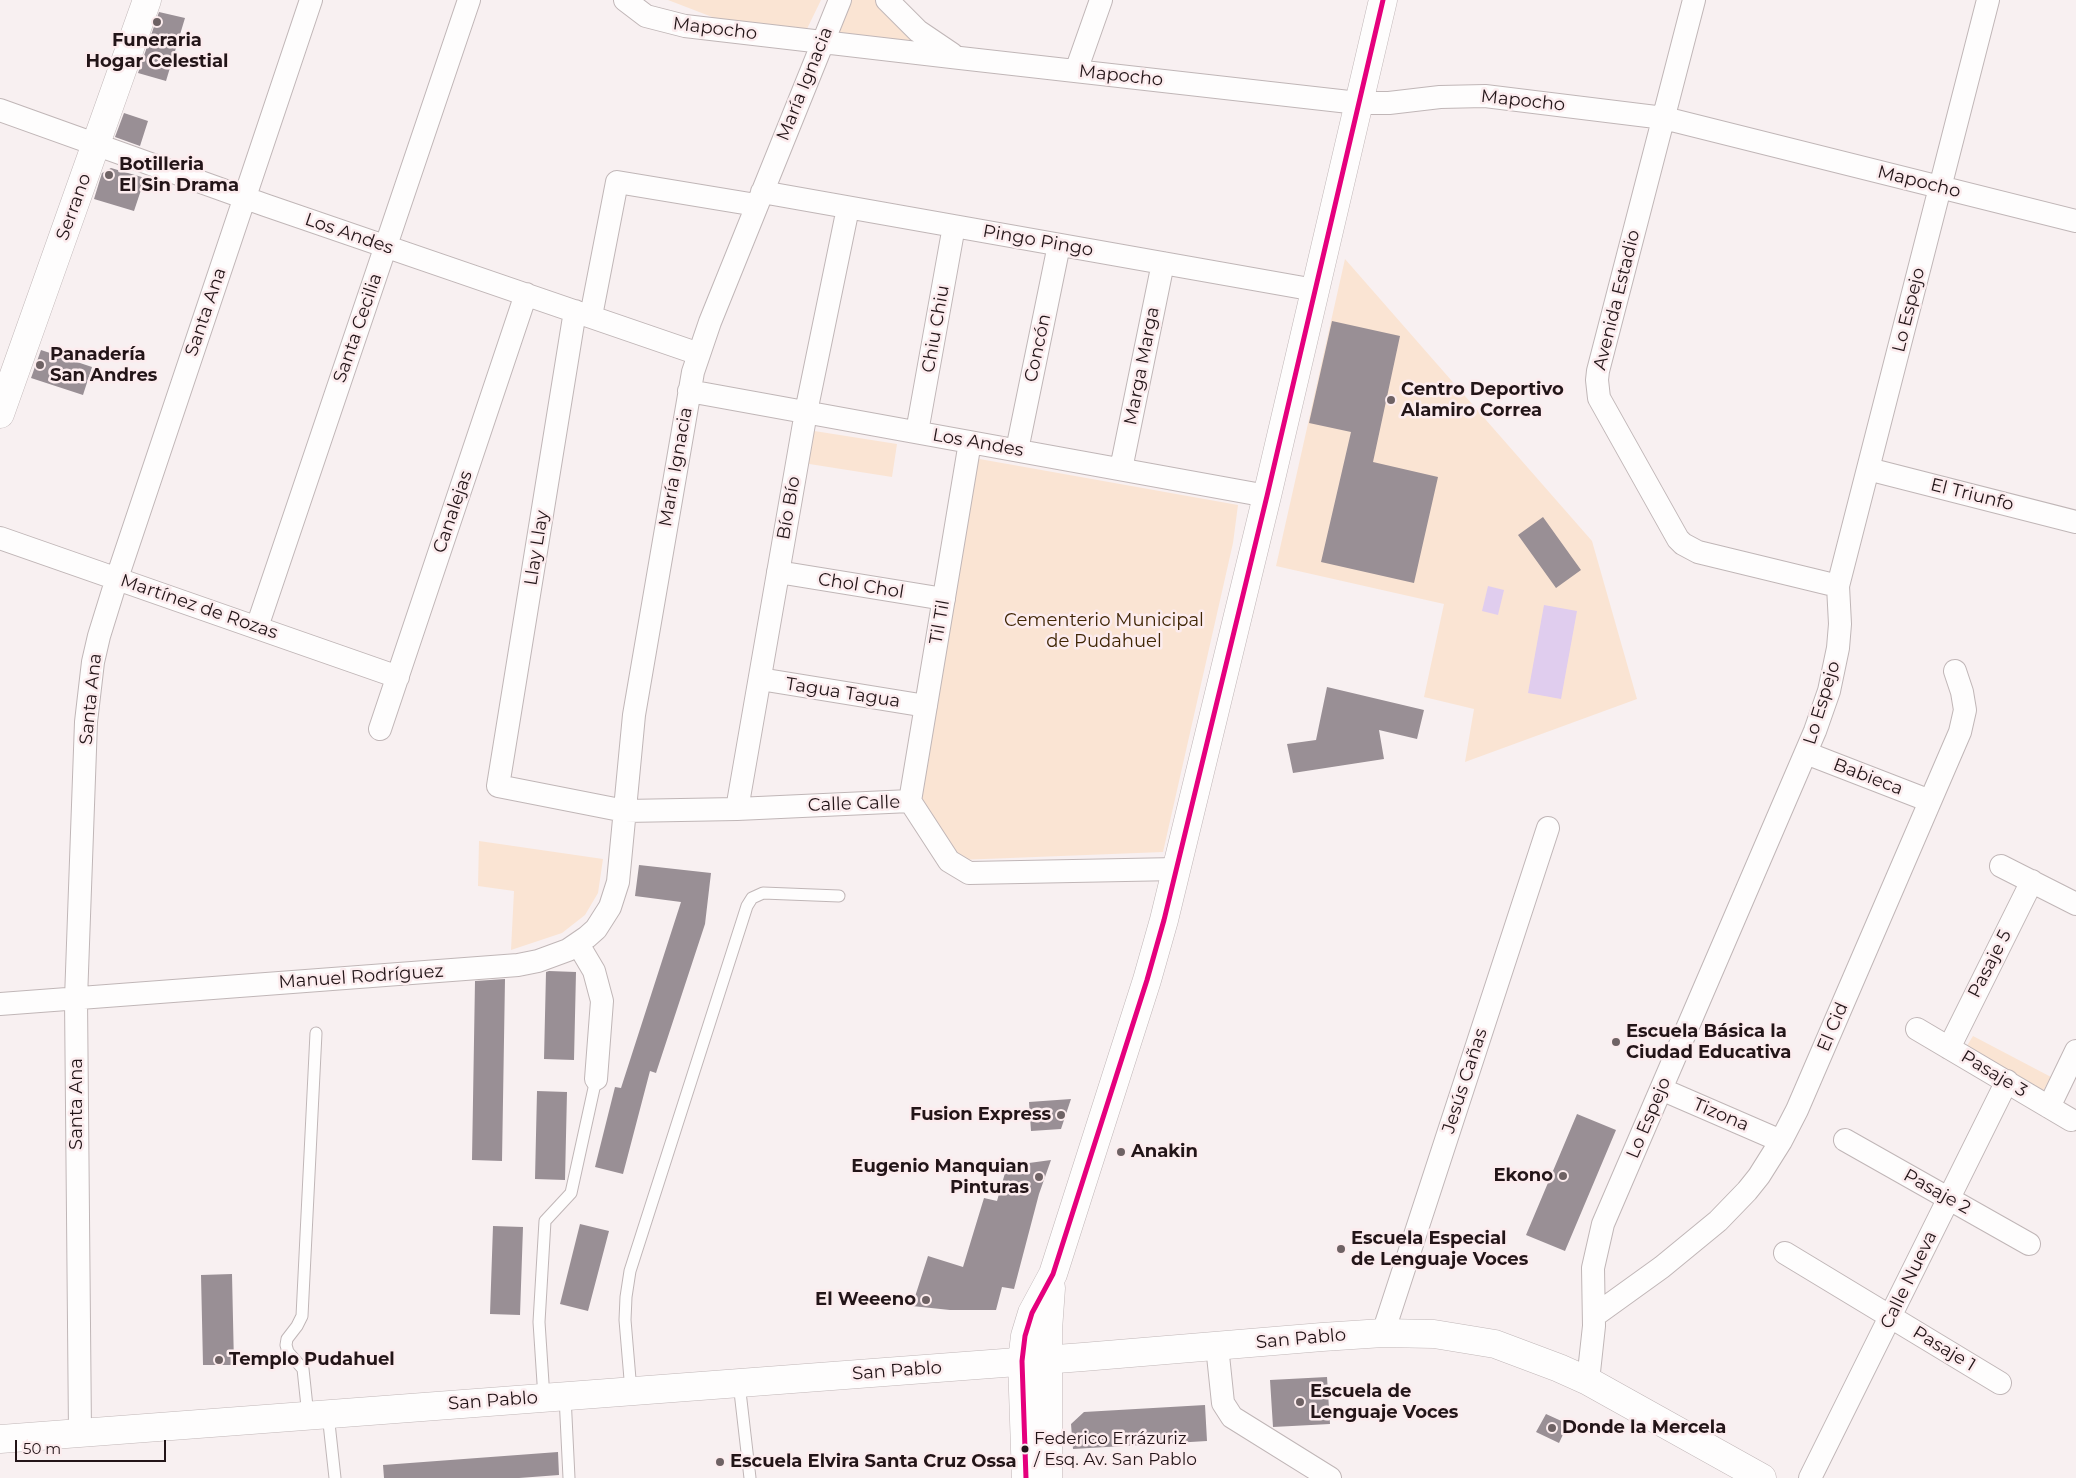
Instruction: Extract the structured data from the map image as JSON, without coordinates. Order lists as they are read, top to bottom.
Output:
{
  "streets": {
    "main road": ["Serrano", "San Pablo"],
    "street": [
      "Mapocho",
      "María Ignacia",
      "Los Andes",
      "Pingo Pingo",
      "Avenida Estadio",
      "Lo Espejo",
      "Santa Ana",
      "Santa Cecilia",
      "Chiu Chiu",
      "Concón",
      "Marga Marga",
      "El Triunfo",
      "Bío Bío",
      "Canalejas",
      "Llay Llay",
      "Chol Chol",
      "Martínez de Rozas",
      "Til Til",
      "Tagua Tagua",
      "Babieca",
      "Calle Calle",
      "Pasaje 5",
      "Manuel Rodríguez",
      "El Cid",
      "Pasaje 3",
      "Jesús Cañas",
      "Tizona",
      "Pasaje 2",
      "Calle Nueva",
      "Pasaje 1"
    ]
  },
  "crossings": [
    ["Mapocho", "María Ignacia"],
    ["Mapocho", "Avenida Estadio"],
    ["Mapocho", "Lo Espejo"],
    ["María Ignacia", "Los Andes"],
    ["María Ignacia", "Pingo Pingo"],
    ["María Ignacia", "Calle Calle"],
    ["María Ignacia", "Manuel Rodríguez"],
    ["Serrano", "Los Andes"],
    ["Los Andes", "Santa Ana"],
    ["Los Andes", "Santa Cecilia"],
    ["Los Andes", "Chiu Chiu"],
    ["Los Andes", "Concón"],
    ["Los Andes", "Marga Marga"],
    ["Los Andes", "Bío Bío"],
    ["Los Andes", "Canalejas"],
    ["Los Andes", "Llay Llay"],
    ["Los Andes", "Til Til"],
    ["Pingo Pingo", "Chiu Chiu"],
    ["Pingo Pingo", "Concón"],
    ["Pingo Pingo", "Marga Marga"],
    ["Pingo Pingo", "Bío Bío"],
    ["Pingo Pingo", "Llay Llay"],
    ["Avenida Estadio", "Lo Espejo"],
    ["Lo Espejo", "El Triunfo"],
    ["Lo Espejo", "Babieca"],
    ["Lo Espejo", "El Cid"],
    ["Lo Espejo", "Tizona"],
    ["Lo Espejo", "San Pablo"],
    ["Santa Ana", "Martínez de Rozas"],
    ["Santa Ana", "Manuel Rodríguez"],
    ["Santa Ana", "San Pablo"],
    ["Santa Cecilia", "Martínez de Rozas"],
    ["Bío Bío", "Chol Chol"],
    ["Bío Bío", "Tagua Tagua"],
    ["Bío Bío", "Calle Calle"],
    ["Canalejas", "Martínez de Rozas"],
    ["Llay Llay", "Calle Calle"],
    ["Chol Chol", "Til Til"],
    ["Til Til", "Tagua Tagua"],
    ["Til Til", "Calle Calle"],
    ["Babieca", "El Cid"],
    ["Pasaje 5", "Pasaje 3"],
    ["El Cid", "Tizona"],
    ["Pasaje 3", "Calle Nueva"],
    ["Jesús Cañas", "San Pablo"],
    ["Pasaje 2", "Calle Nueva"],
    ["Calle Nueva", "Pasaje 1"]
  ],
  "parks": ["Cementerio Municipal de Pudahuel"],
  "places": [
    "Funeraria Hogar Celestial",
    "Botilleria El Sin Drama",
    "Panadería San Andres",
    "Centro Deportivo Alamiro Correa",
    "Escuela Básica la Ciudad Educativa",
    "Fusion Express",
    "Anakin",
    "Ekono",
    "Eugenio Manquian Pinturas",
    "Escuela Especial de Lenguaje Voces",
    "El Weeeno",
    "Templo Pudahuel",
    "Escuela de Lenguaje Voces",
    "Donde la Mercela",
    "Federico Errázuriz / Esq. Av. San Pablo",
    "Escuela Elvira Santa Cruz Ossa"
  ],
  "scale_bar": "50 m"
}
